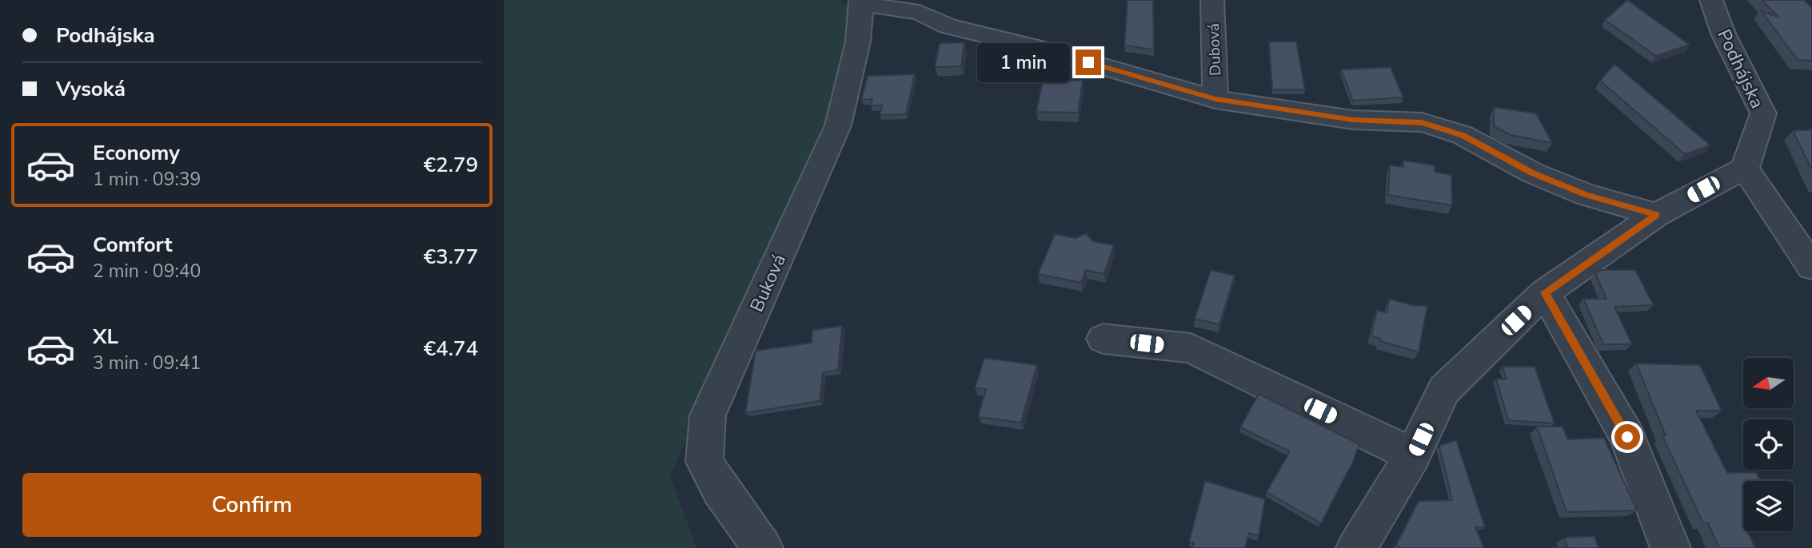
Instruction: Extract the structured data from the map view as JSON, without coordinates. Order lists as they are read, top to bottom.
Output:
{
  "streets": {
    "street": ["Dubová", "Podhájska", "Buková"]
  },
  "north": "left",
  "page": {
    "banner": ["Podhájska", "Vysoká"],
    "bubble": "1 min",
    "list": [
      {
        "name": "Economy",
        "note": "1 min · 09:39",
        "value": "€2.79"
      },
      {
        "name": "Comfort",
        "note": "2 min · 09:40",
        "value": "€3.77"
      },
      {
        "name": "XL",
        "note": "3 min · 09:41",
        "value": "€4.74"
      }
    ],
    "buttons": "Confirm"
  }
}
